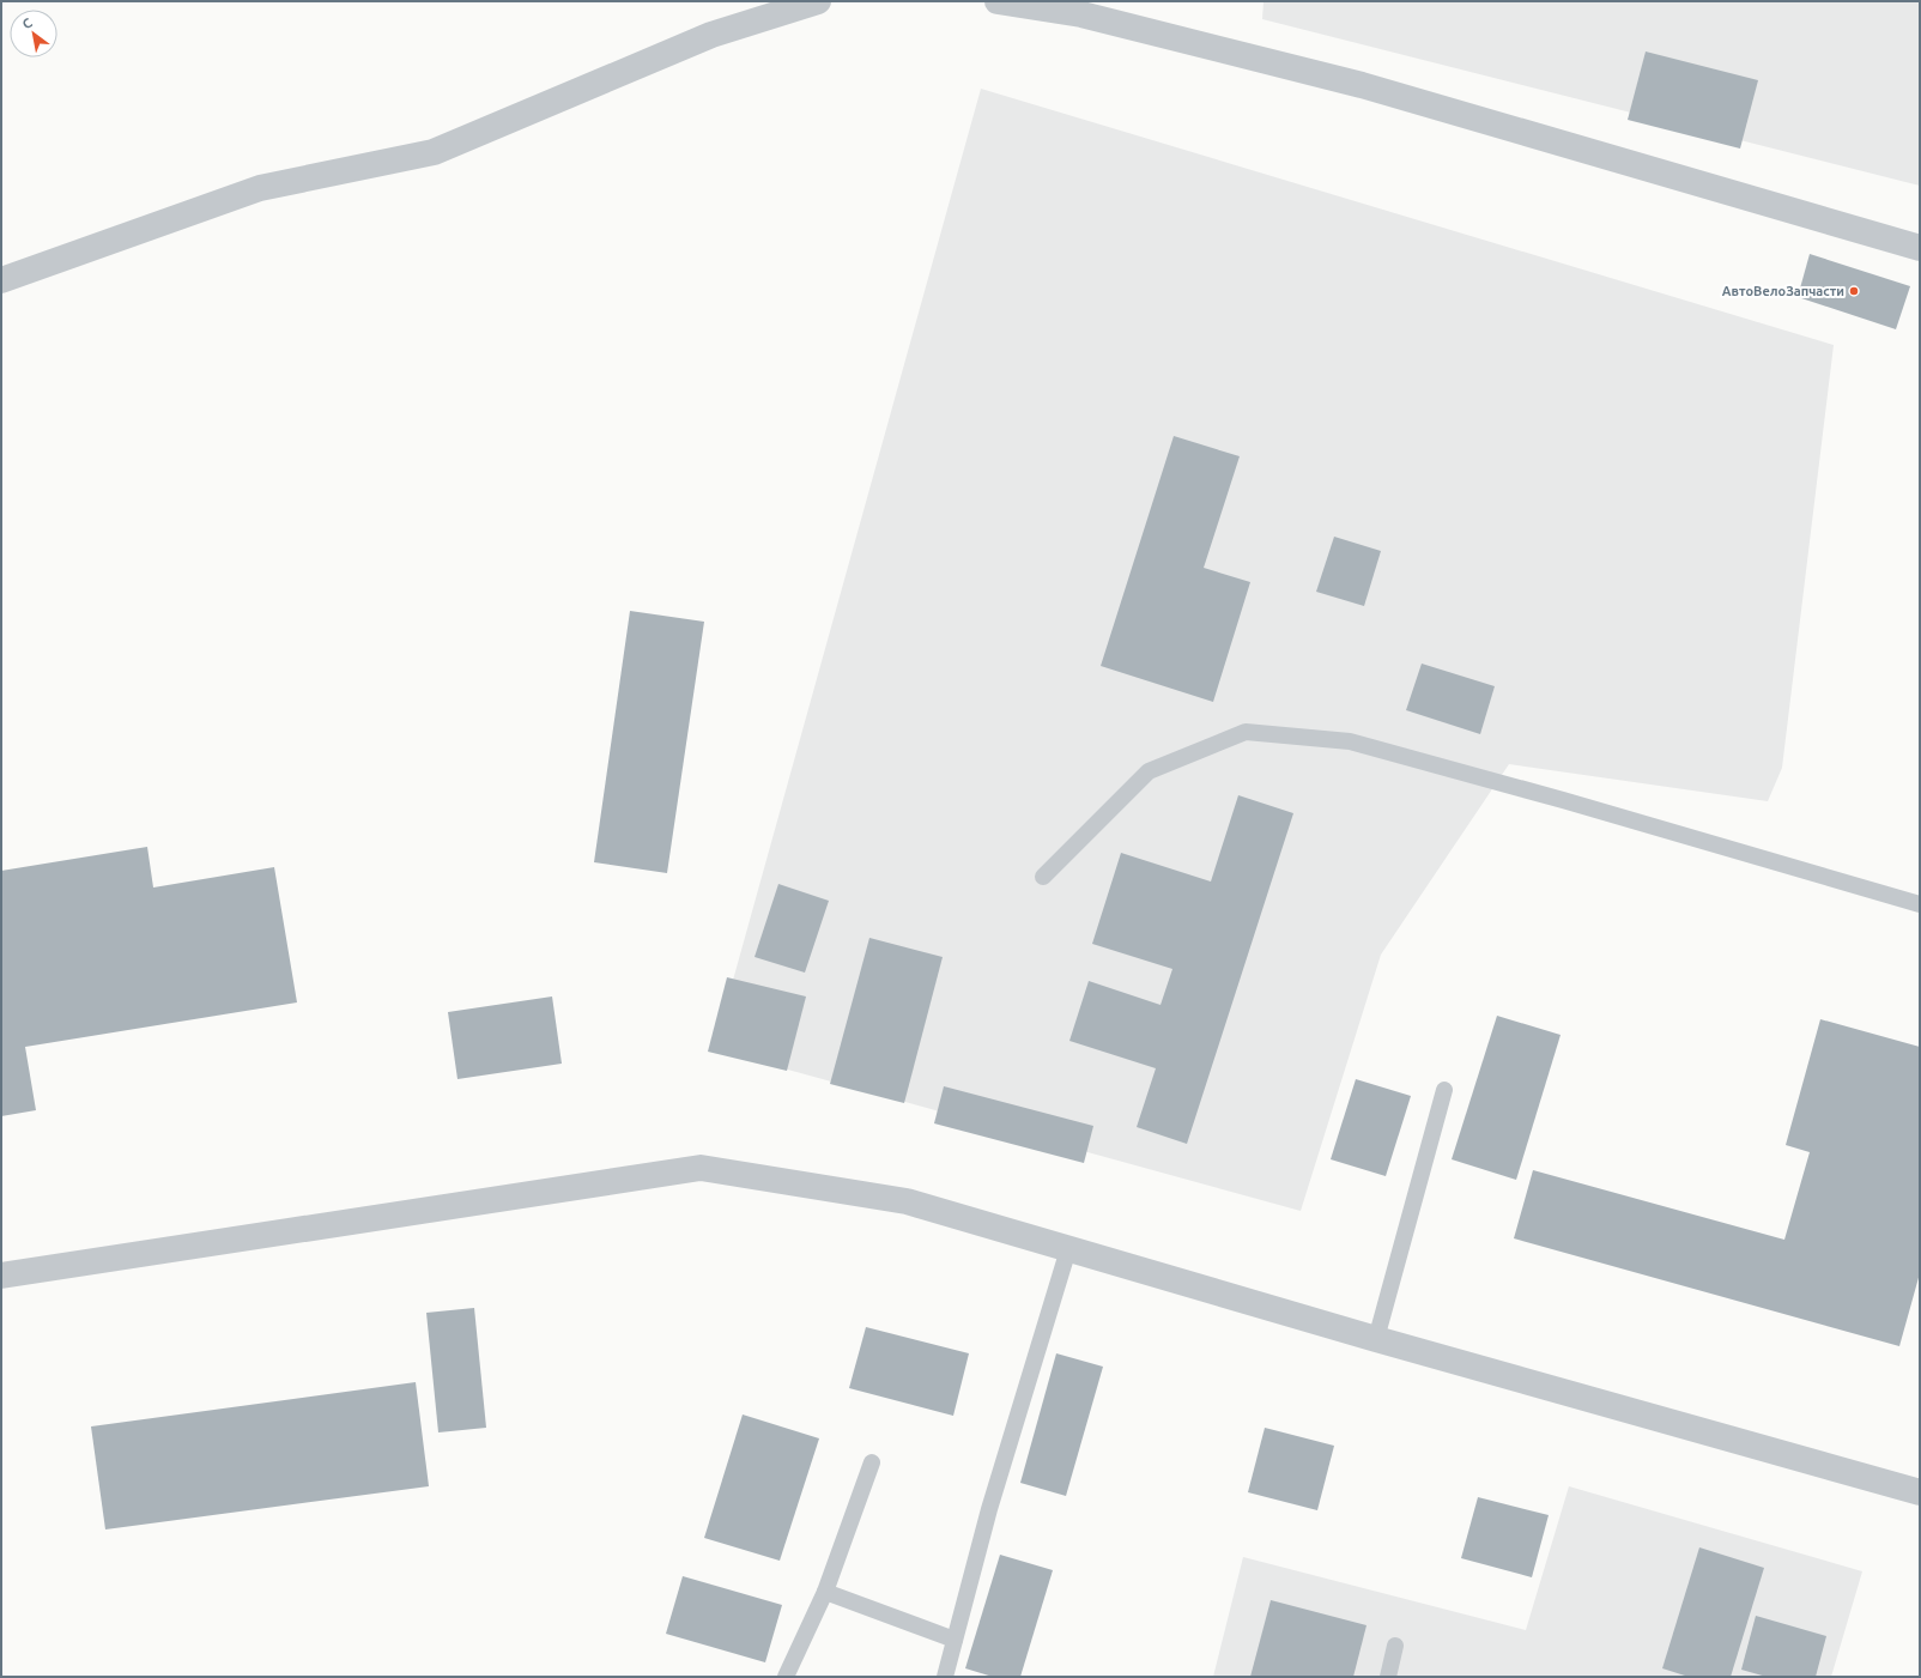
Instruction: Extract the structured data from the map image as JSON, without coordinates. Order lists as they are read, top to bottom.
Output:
{
  "places": ["АвтоВелоЗапчасти"],
  "north": "top left"
}
